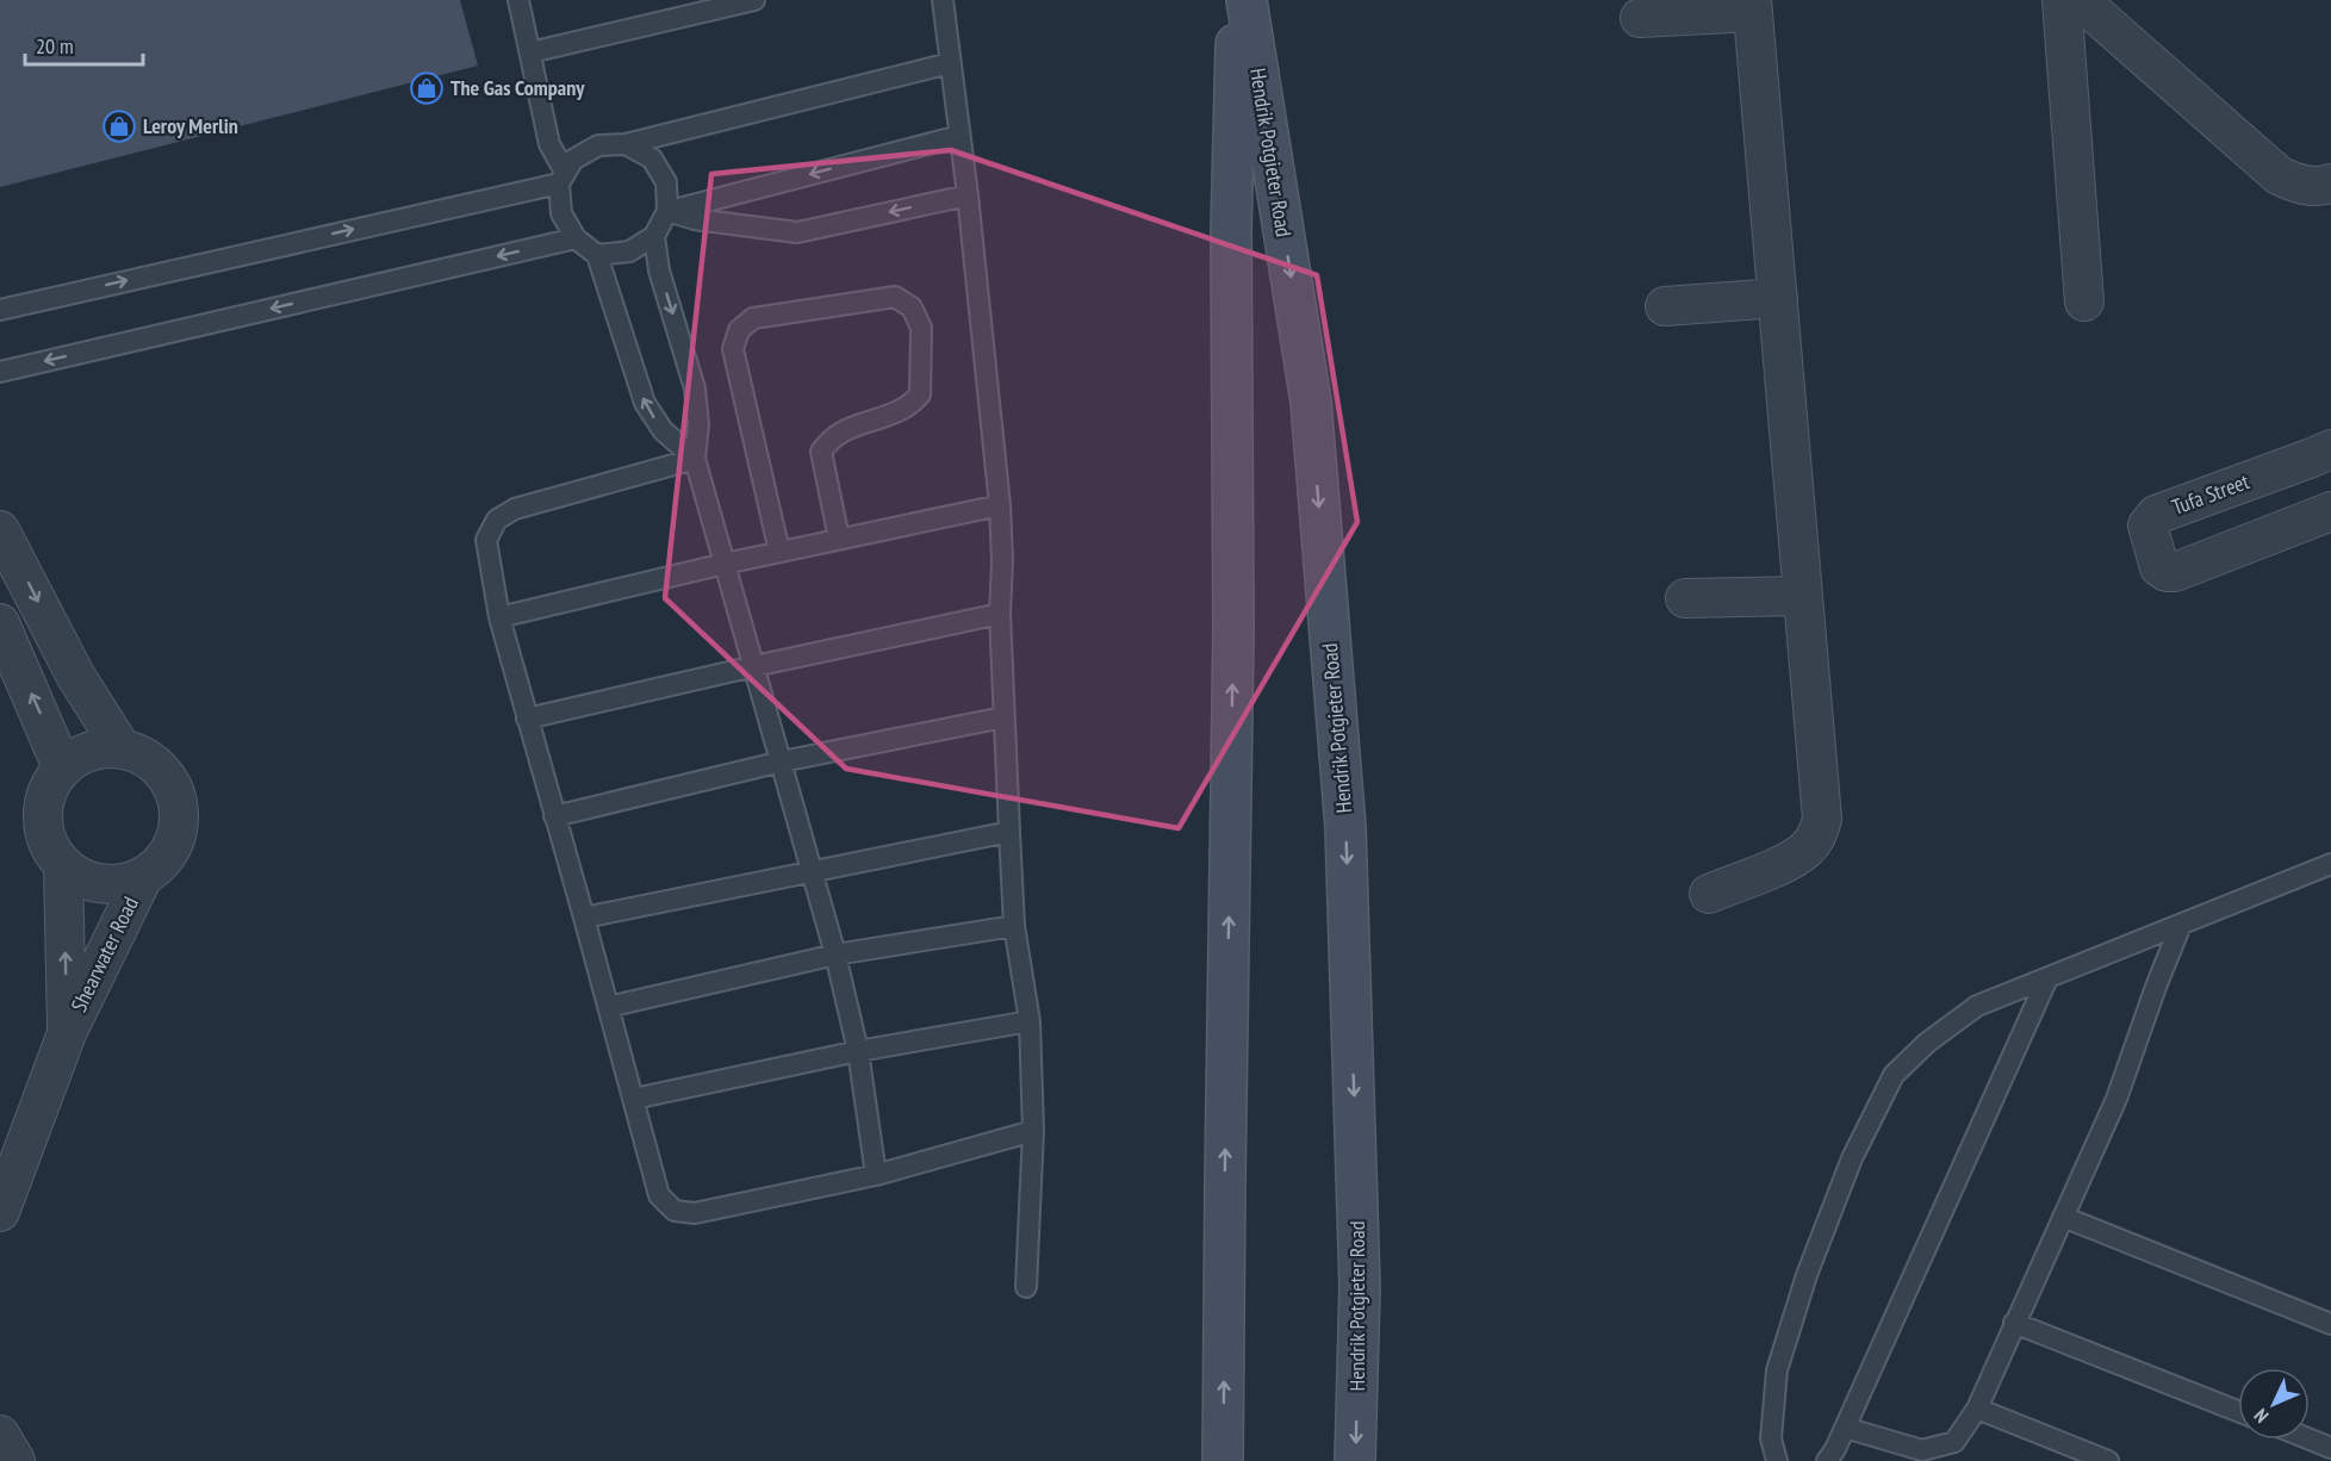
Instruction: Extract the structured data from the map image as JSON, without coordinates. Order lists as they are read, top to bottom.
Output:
{
  "streets": {
    "main road": ["Hendrik Potgieter Road"],
    "street": ["Tufa Street", "Shearwater Road"]
  },
  "places": {
    "shop": ["The Gas Company", "Leroy Merlin"]
  },
  "scale_bar": "20 m",
  "north": "bottom left"
}
